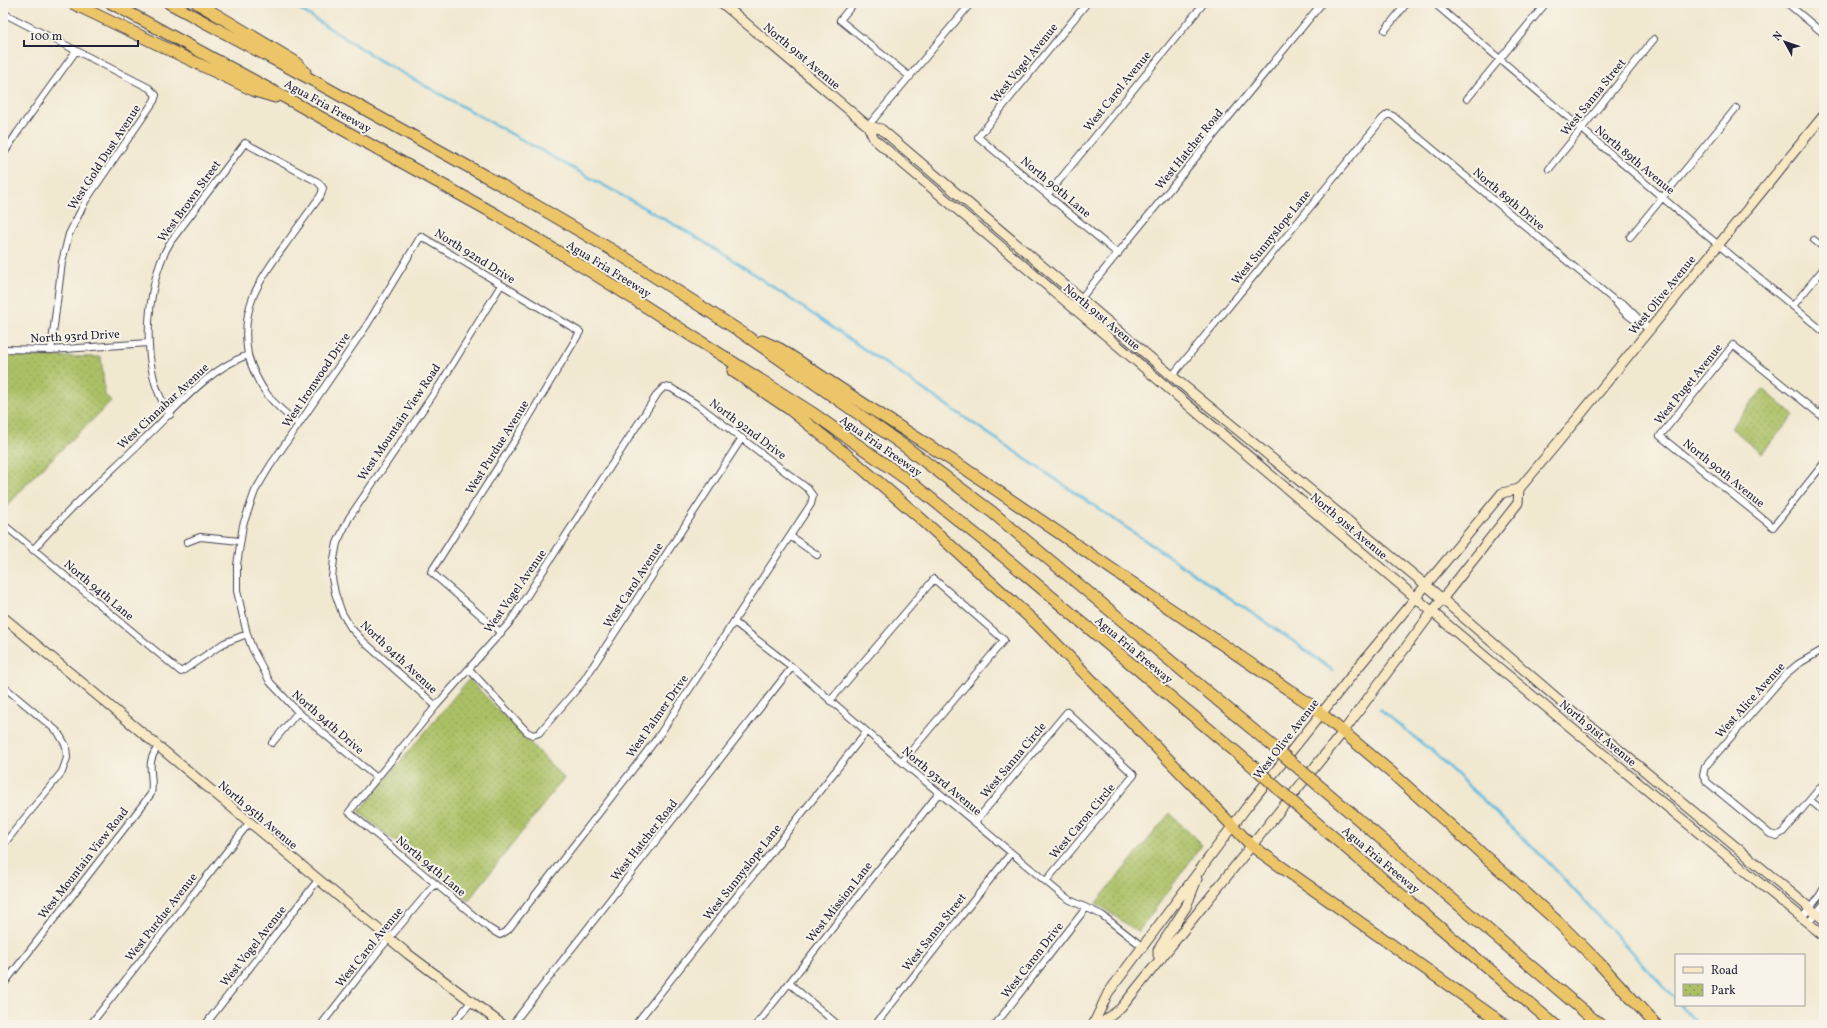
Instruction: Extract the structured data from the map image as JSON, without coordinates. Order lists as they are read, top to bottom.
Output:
{
  "streets": {
    "highway": ["Agua Fria Freeway"],
    "main road": ["North 91st Avenue", "West Olive Avenue", "North 95th Avenue"],
    "street": [
      "West Vogel Avenue",
      "West Carol Avenue",
      "West Sanna Street",
      "West Hatcher Road",
      "West Gold Dust Avenue",
      "North 89th Avenue",
      "North 90th Lane",
      "North 89th Drive",
      "West Brown Street",
      "West Sunnyslope Lane",
      "North 92nd Drive",
      "North 93rd Drive",
      "West Ironwood Drive",
      "West Puget Avenue",
      "West Cinnabar Avenue",
      "West Mountain View Road",
      "West Purdue Avenue",
      "North 90th Avenue",
      "North 94th Lane",
      "North 94th Avenue",
      "West Alice Avenue",
      "West Palmer Drive",
      "North 94th Drive",
      "West Sanna Circle",
      "North 93rd Avenue",
      "West Caron Circle",
      "West Mission Lane",
      "West Caron Drive"
    ]
  },
  "crossings": [
    ["North 91st Avenue", "West Hatcher Road"],
    ["North 91st Avenue", "West Sunnyslope Lane"],
    ["North 91st Avenue", "West Olive Avenue"],
    ["West Vogel Avenue", "West Carol Avenue"],
    ["West Vogel Avenue", "North 90th Lane"],
    ["West Vogel Avenue", "North 92nd Drive"],
    ["West Vogel Avenue", "West Purdue Avenue"],
    ["West Vogel Avenue", "North 94th Lane"],
    ["West Vogel Avenue", "North 94th Avenue"],
    ["West Vogel Avenue", "North 94th Drive"],
    ["West Vogel Avenue", "North 95th Avenue"],
    ["West Carol Avenue", "North 90th Lane"],
    ["West Carol Avenue", "North 92nd Drive"],
    ["West Carol Avenue", "North 94th Lane"],
    ["West Carol Avenue", "North 95th Avenue"],
    ["West Sanna Street", "North 89th Avenue"],
    ["West Sanna Street", "North 93rd Avenue"],
    ["West Hatcher Road", "North 90th Lane"],
    ["West Hatcher Road", "North 93rd Avenue"],
    ["West Gold Dust Avenue", "North 93rd Drive"],
    ["North 89th Avenue", "West Olive Avenue"],
    ["North 89th Drive", "West Sunnyslope Lane"],
    ["North 89th Drive", "West Olive Avenue"],
    ["West Brown Street", "North 93rd Drive"],
    ["West Brown Street", "West Cinnabar Avenue"],
    ["West Sunnyslope Lane", "North 93rd Avenue"],
    ["North 92nd Drive", "West Ironwood Drive"],
    ["North 92nd Drive", "West Mountain View Road"],
    ["North 92nd Drive", "West Purdue Avenue"],
    ["North 92nd Drive", "West Palmer Drive"],
    ["West Olive Avenue", "North 93rd Avenue"],
    ["West Ironwood Drive", "North 94th Drive"],
    ["West Puget Avenue", "North 90th Avenue"],
    ["West Cinnabar Avenue", "North 94th Lane"],
    ["West Mountain View Road", "North 94th Avenue"],
    ["West Mountain View Road", "North 95th Avenue"],
    ["West Purdue Avenue", "North 95th Avenue"],
    ["North 94th Lane", "West Palmer Drive"],
    ["North 94th Lane", "North 94th Drive"],
    ["West Palmer Drive", "North 93rd Avenue"],
    ["West Sanna Circle", "North 93rd Avenue"],
    ["West Sanna Circle", "West Caron Circle"],
    ["North 93rd Avenue", "West Caron Circle"],
    ["North 93rd Avenue", "West Mission Lane"],
    ["North 93rd Avenue", "West Caron Drive"]
  ],
  "legend": ["Road", "Park"],
  "scale_bar": "100 m",
  "north": "top left"
}
